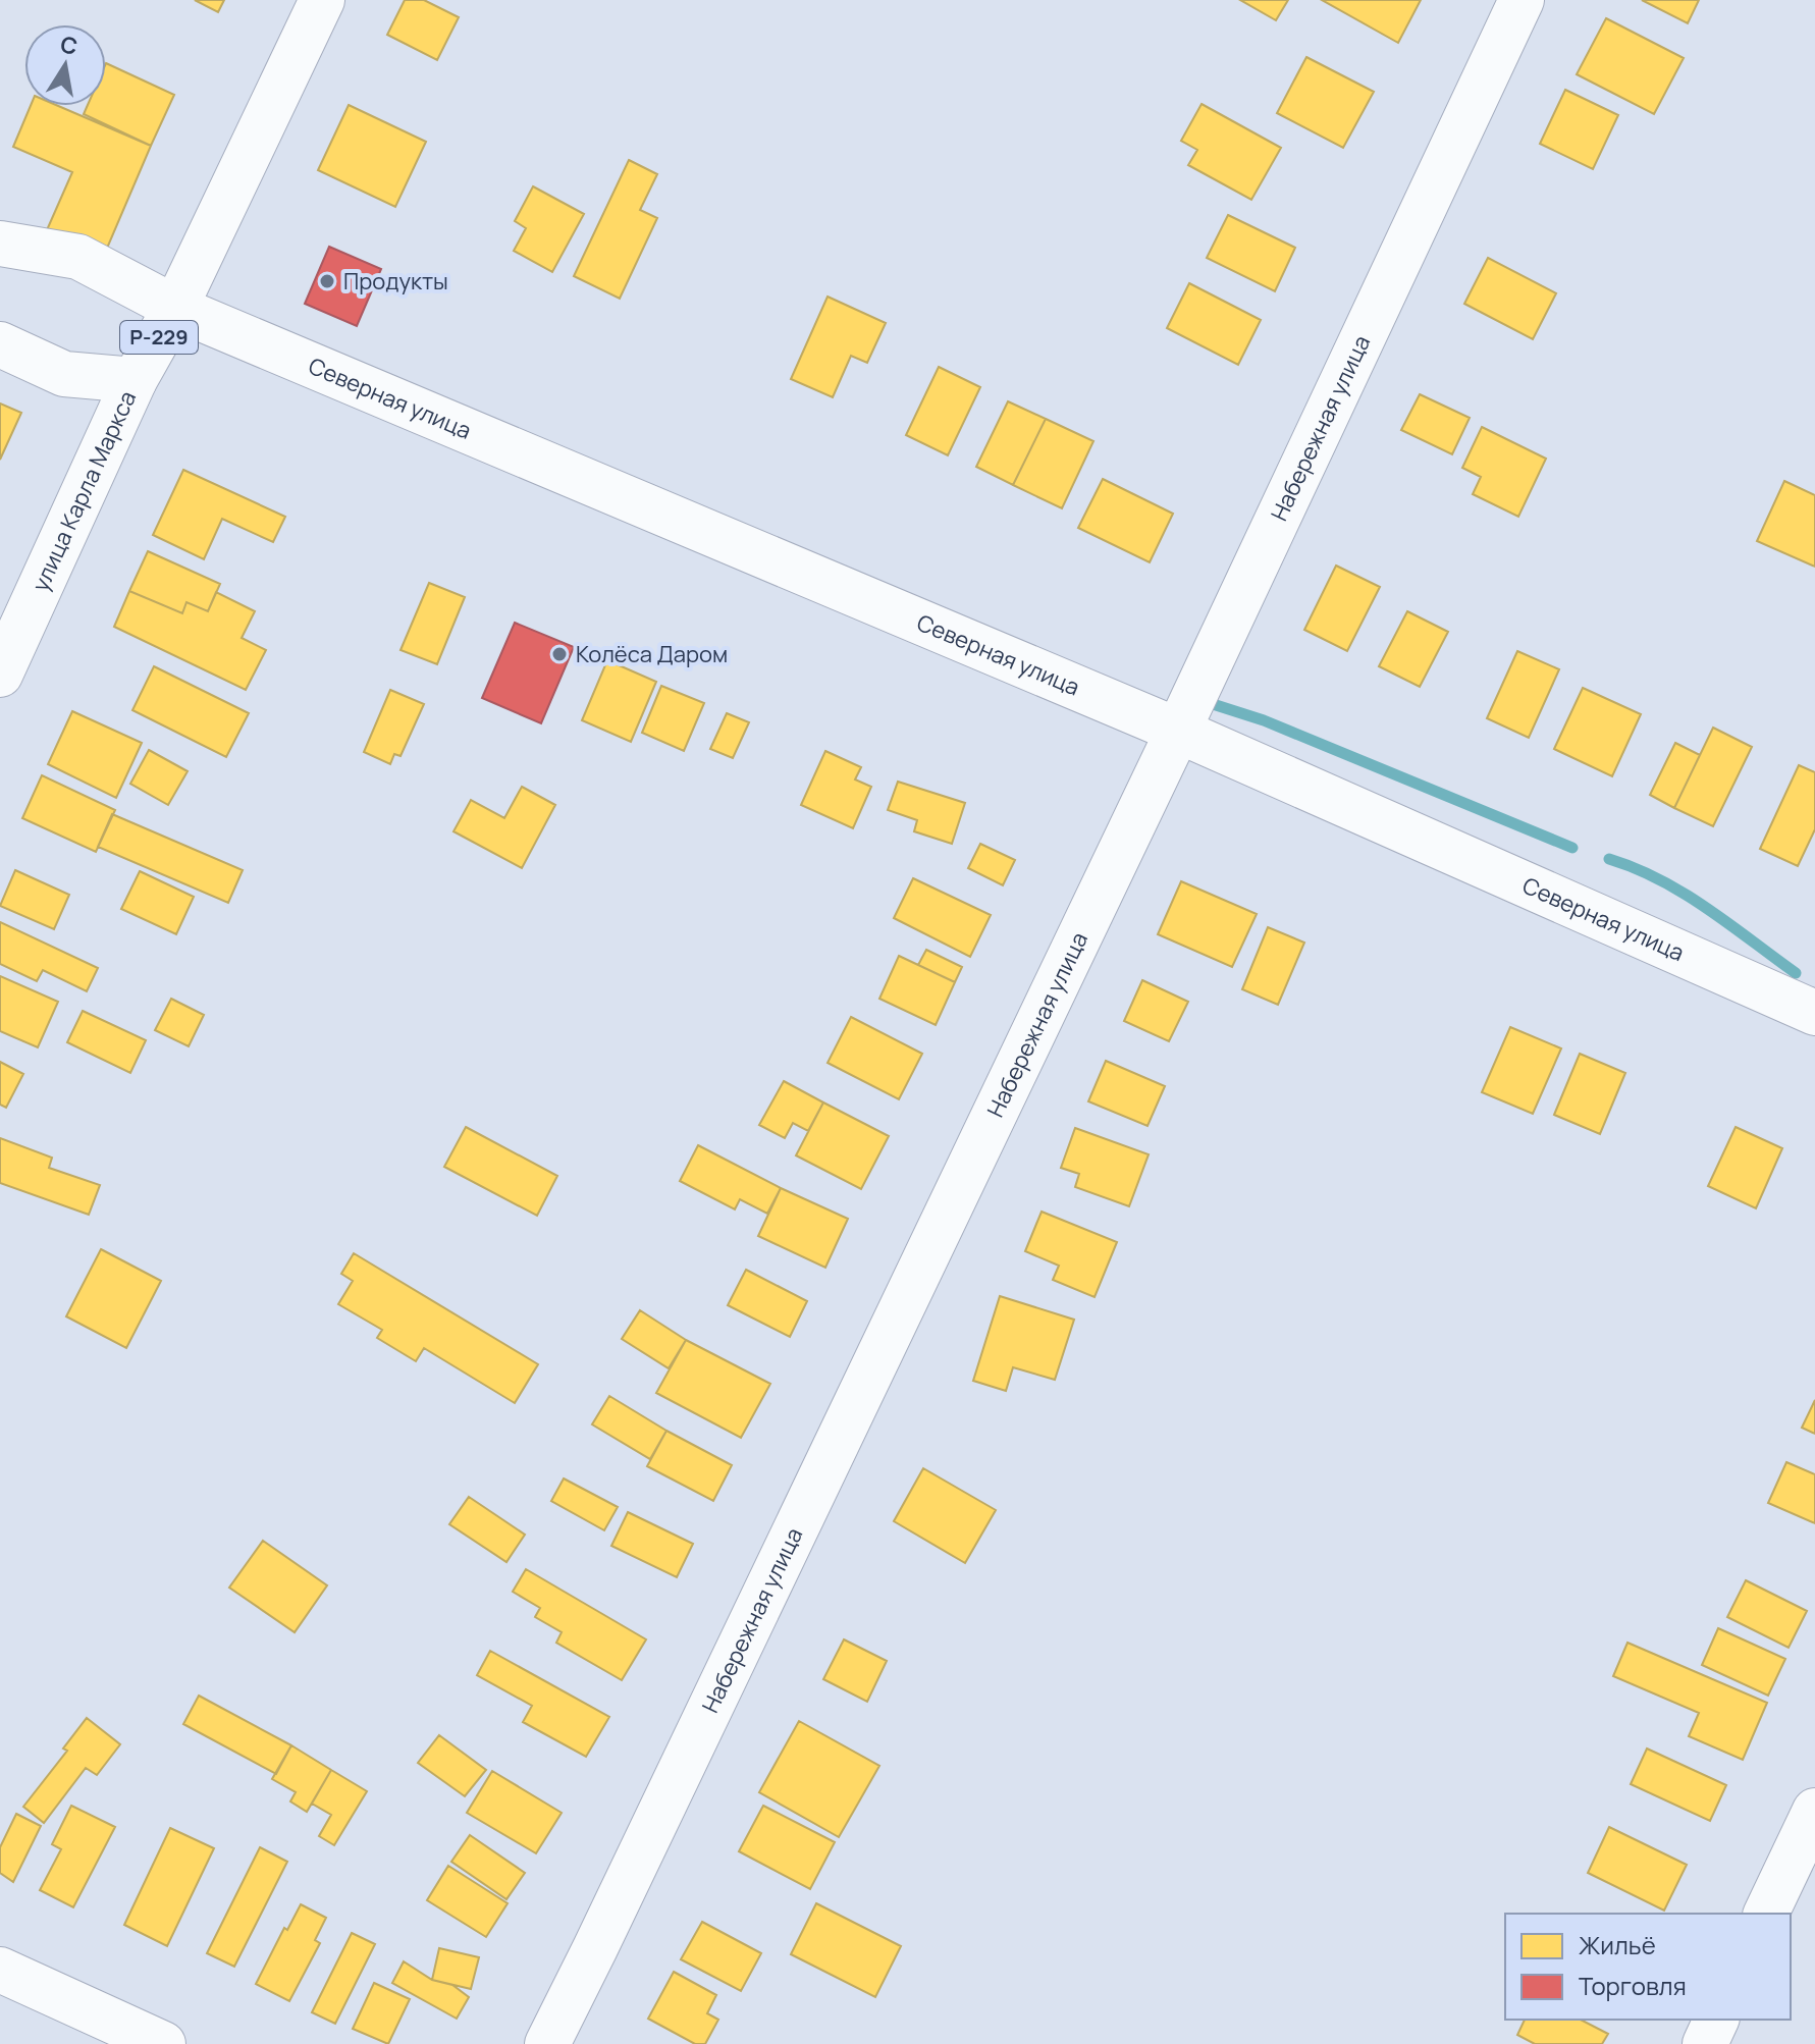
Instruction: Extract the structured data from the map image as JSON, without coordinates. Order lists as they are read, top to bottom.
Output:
{
  "streets": {
    "main road": [
      "Р-229",
      "Северная улица",
      "Набережная улица",
      "улица Карла Маркса"
    ]
  },
  "crossings": [
    ["Северная улица", "Набережная улица"],
    ["Северная улица", "улица Карла Маркса"]
  ],
  "places": ["Продукты", "Колёса Даром"],
  "legend": ["Жильё", "Торговля"],
  "north": "top"
}
